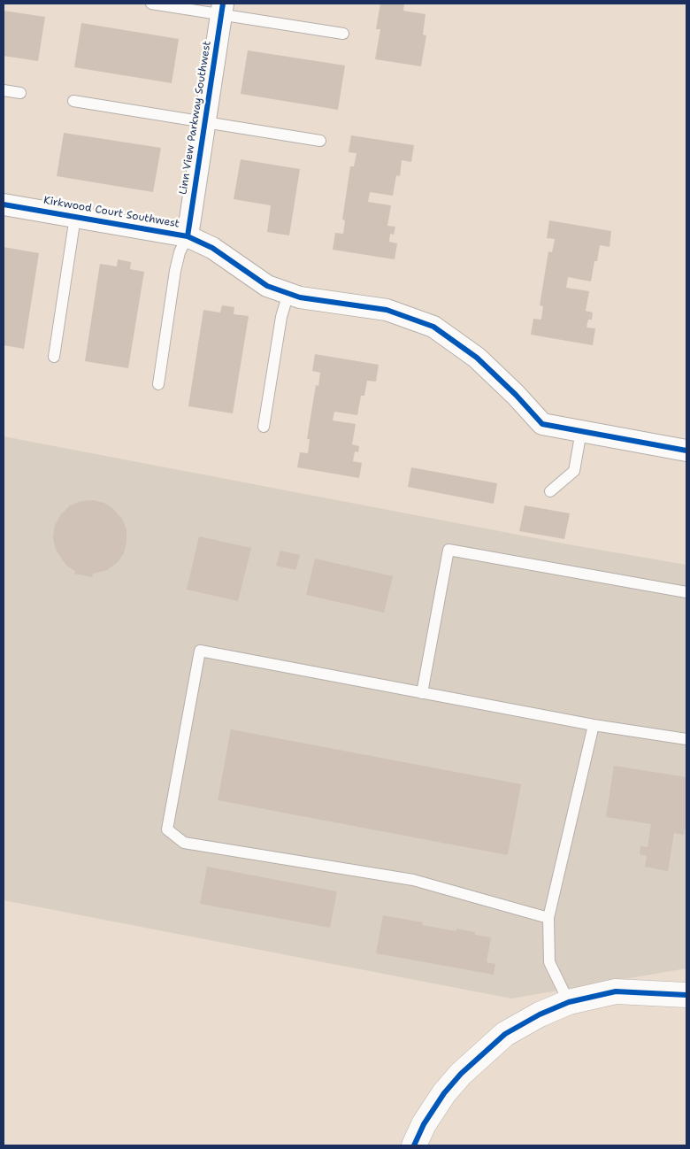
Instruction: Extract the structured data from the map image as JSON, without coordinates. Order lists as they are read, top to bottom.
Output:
{
  "streets": {
    "street": ["Linn View Parkway Southwest", "Kirkwood Court Southwest"]
  },
  "crossings": [
    ["Linn View Parkway Southwest", "Kirkwood Court Southwest"]
  ]
}
